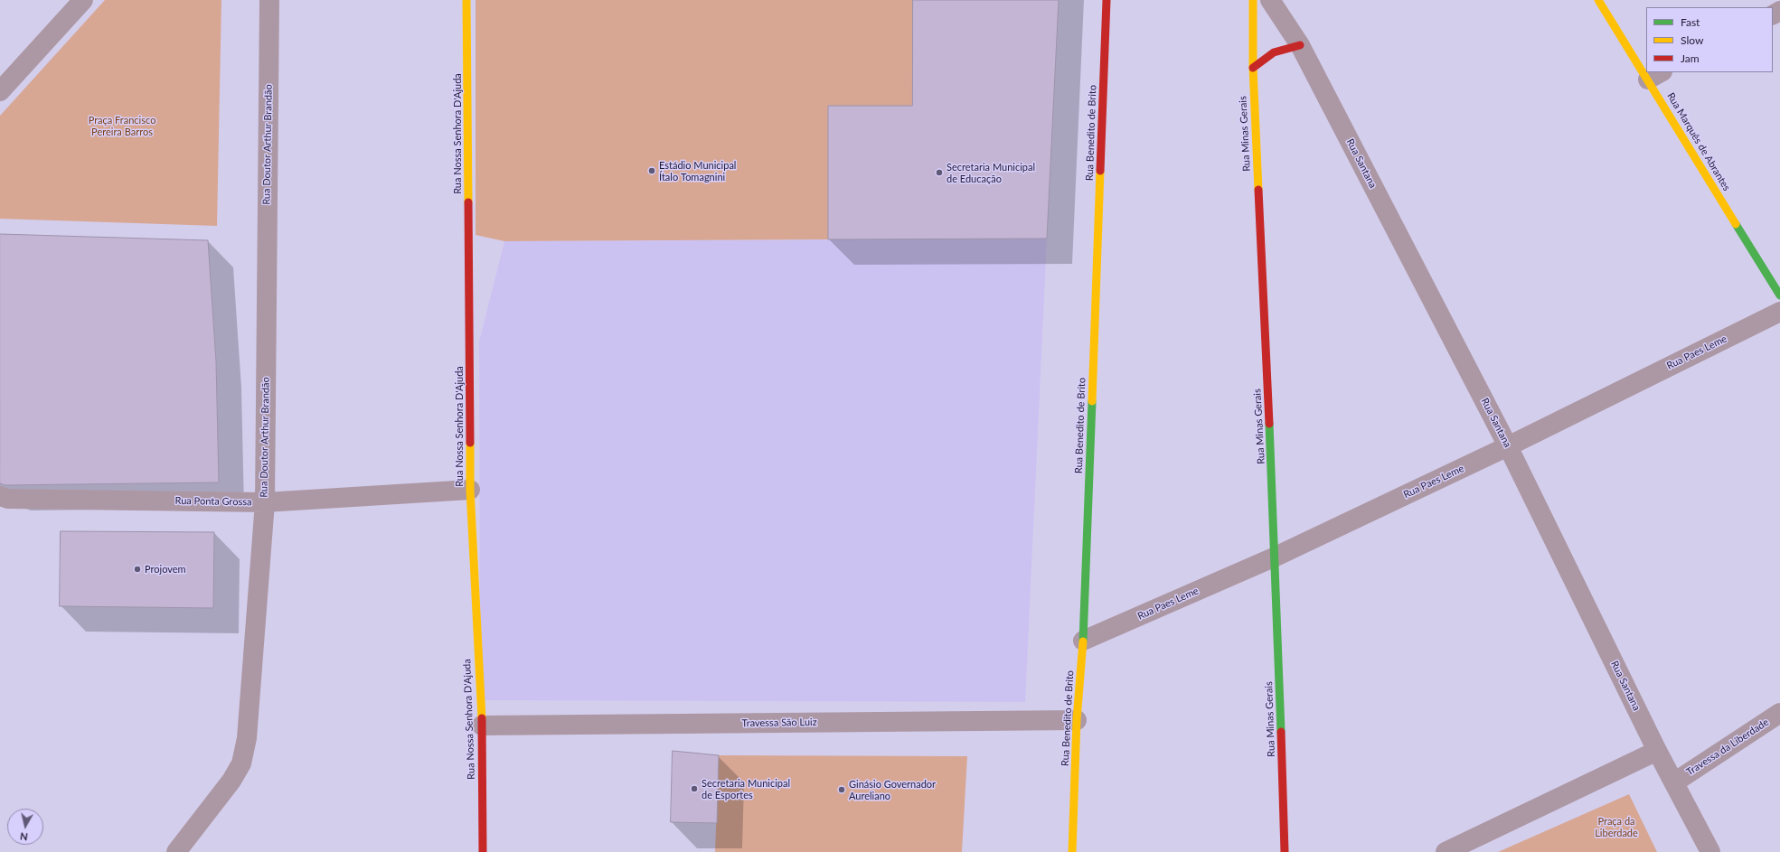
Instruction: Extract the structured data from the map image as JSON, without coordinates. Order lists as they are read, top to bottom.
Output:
{
  "streets": {
    "street": [
      "Rua Benedito de Brito",
      "Rua Nossa Senhora D'Ajuda",
      "Rua Minas Gerais",
      "Rua Marquês de Abrantes",
      "Rua Doutor Arthur Brandão",
      "Rua Santana",
      "Rua Paes Leme",
      "Rua Ponta Grossa",
      "Travessa São Luiz",
      "Travessa da Liberdade"
    ]
  },
  "crossings": [
    ["Rua Benedito de Brito", "Rua Paes Leme"],
    ["Rua Benedito de Brito", "Travessa São Luiz"],
    ["Rua Nossa Senhora D'Ajuda", "Rua Ponta Grossa"],
    ["Rua Nossa Senhora D'Ajuda", "Travessa São Luiz"],
    ["Rua Minas Gerais", "Rua Paes Leme"],
    ["Rua Doutor Arthur Brandão", "Rua Ponta Grossa"],
    ["Rua Santana", "Rua Paes Leme"],
    ["Rua Santana", "Travessa da Liberdade"]
  ],
  "parks": ["Praça Francisco Pereira Barros", "Praça da Liberdade"],
  "places": [
    "Estádio Municipal Ítalo Tomagnini",
    "Secretaria Municipal de Educação",
    "Projovem",
    "Secretaria Municipal de Esportes",
    "Ginásio Governador Aureliano"
  ],
  "legend": ["Fast", "Slow", "Jam"],
  "north": "bottom"
}
